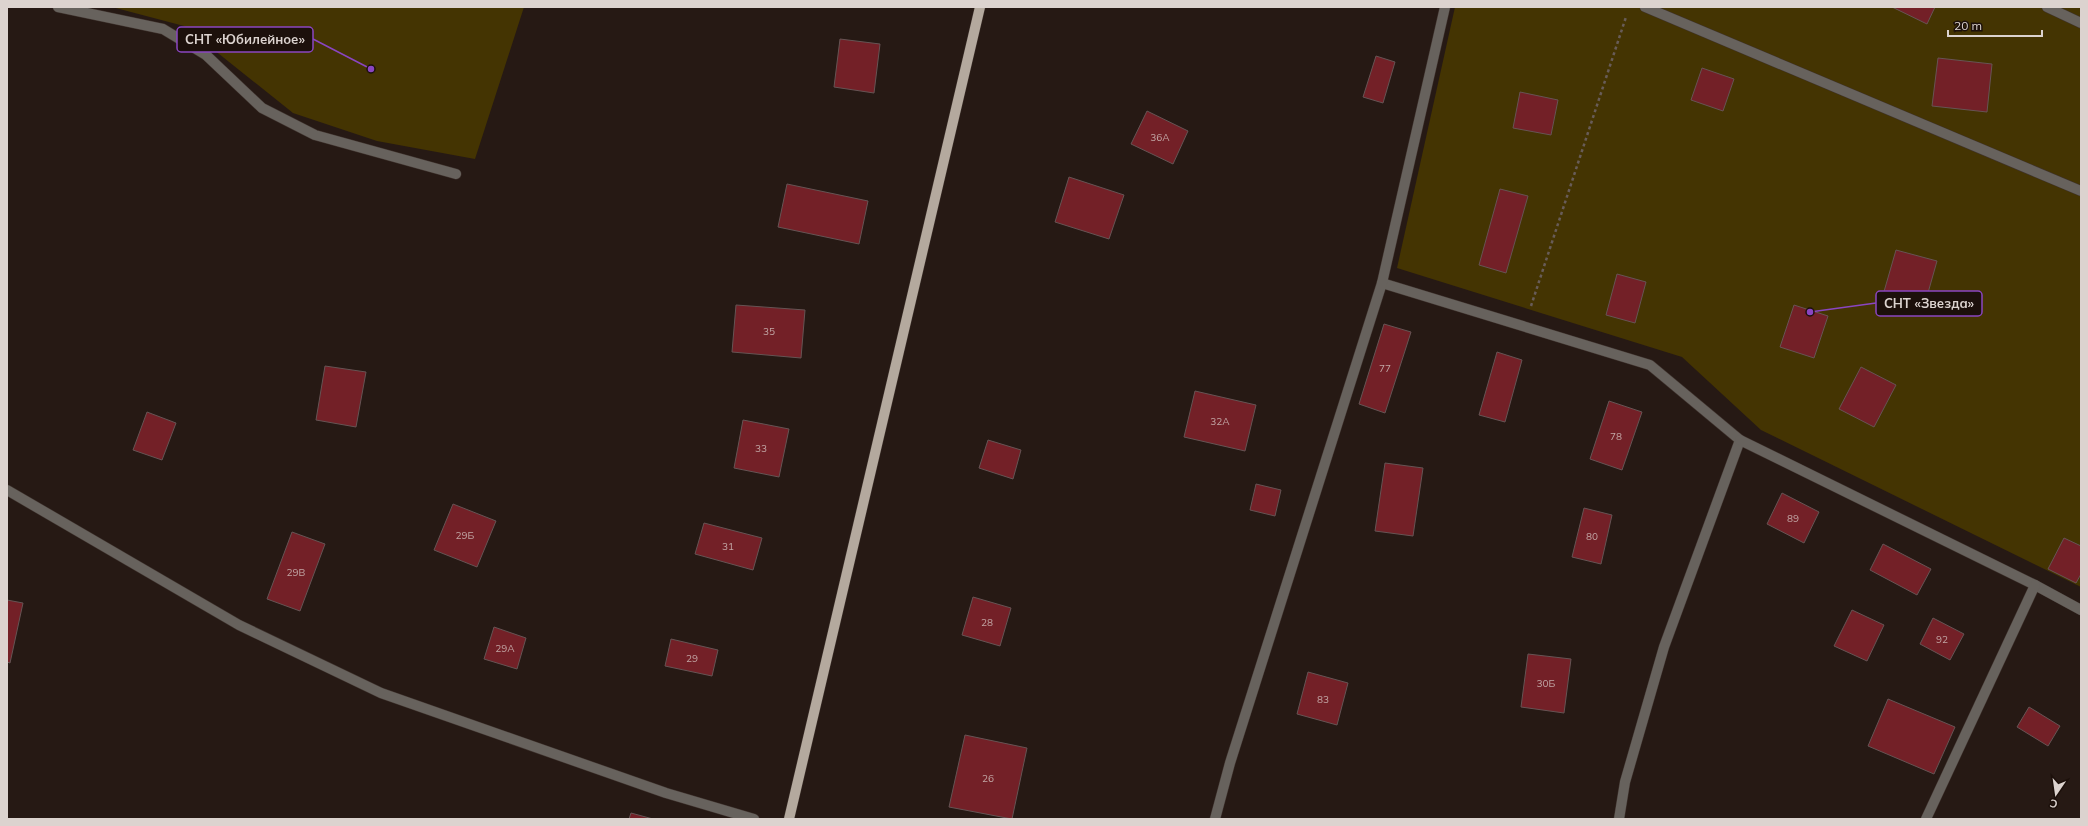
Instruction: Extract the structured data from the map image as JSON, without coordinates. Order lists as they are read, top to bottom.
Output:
{
  "places": ["СНТ «Юбилейное»", "СНТ «Звезда»"],
  "house_numbers": [
    "36А",
    "35",
    "77",
    "32А",
    "78",
    "33",
    "89",
    "29Б",
    "80",
    "31",
    "29В",
    "28",
    "92",
    "29А",
    "29",
    "30Б",
    "83",
    "26"
  ],
  "scale_bar": "20 m",
  "north": "bottom"
}
